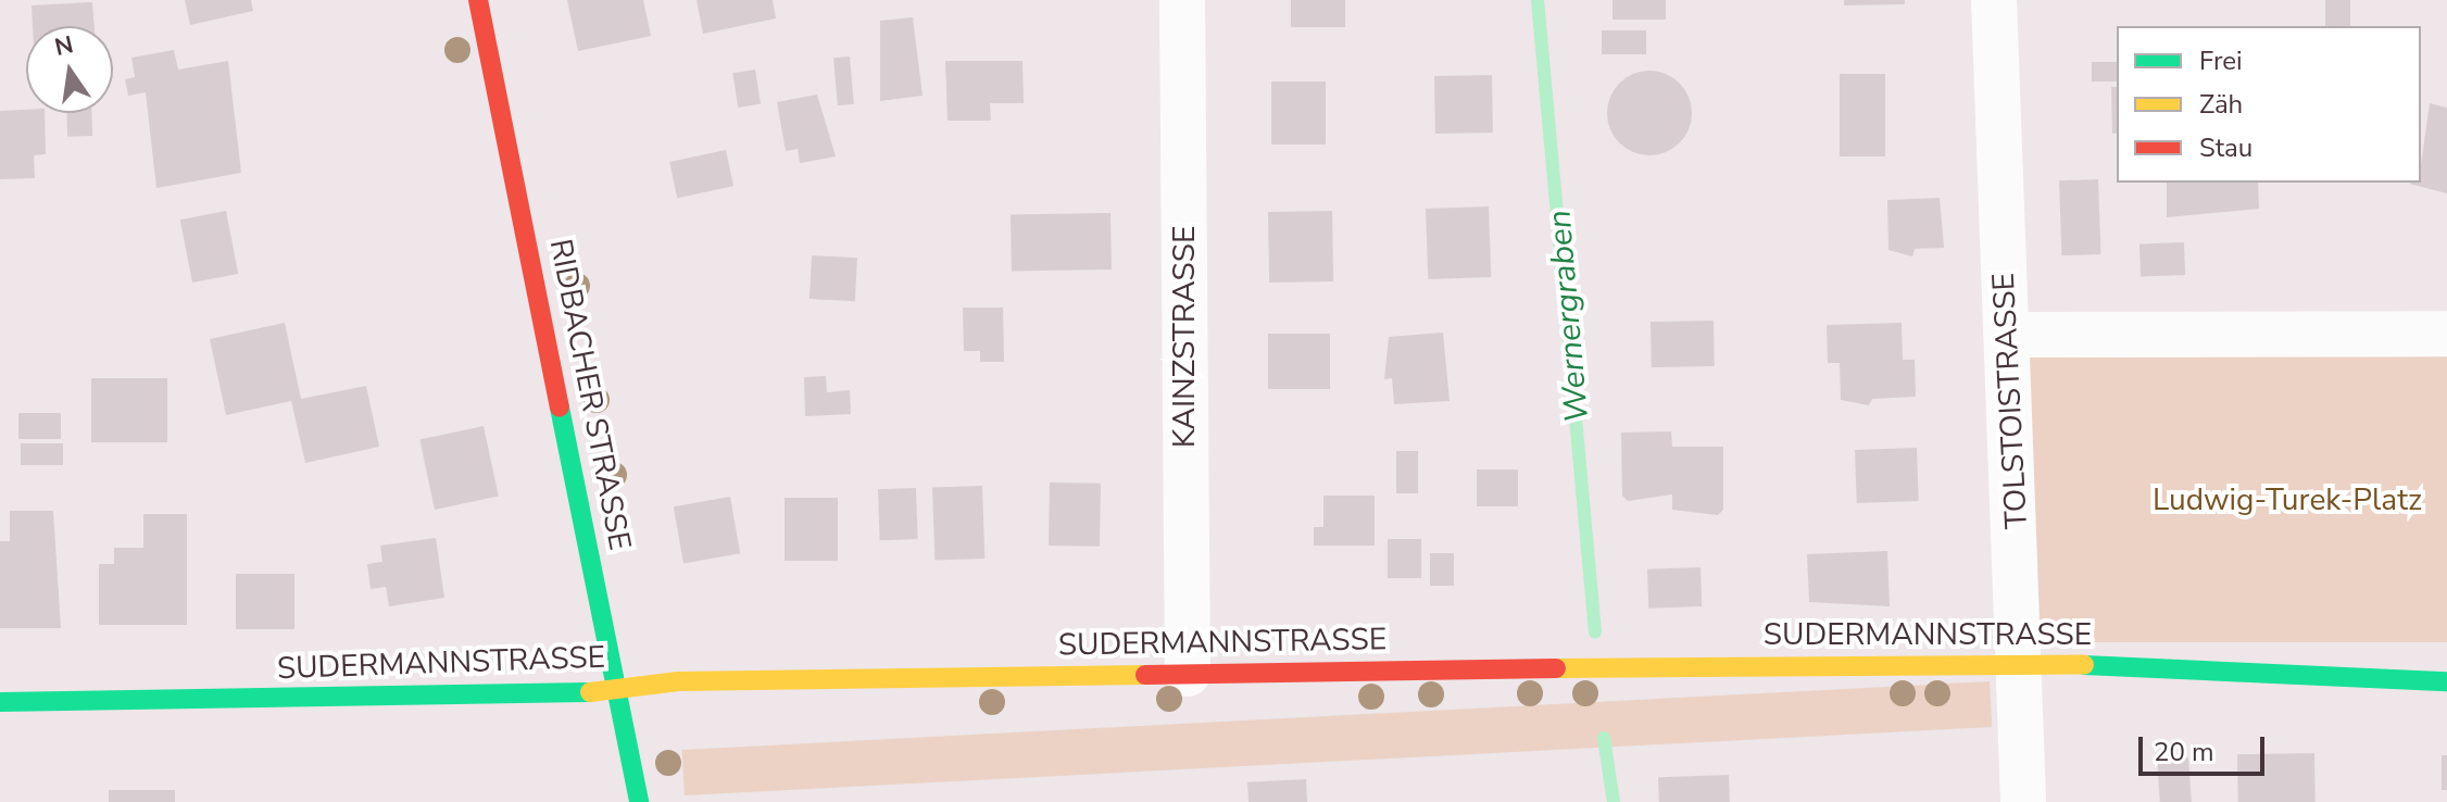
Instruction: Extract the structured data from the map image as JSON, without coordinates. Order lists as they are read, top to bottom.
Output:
{
  "streets": {
    "street": [
      "KAINZSTRASSE",
      "RIDBACHER STRASSE",
      "TOLSTOISTRASSE",
      "SUDERMANNSTRASSE"
    ]
  },
  "crossings": [
    ["KAINZSTRASSE", "SUDERMANNSTRASSE"],
    ["RIDBACHER STRASSE", "SUDERMANNSTRASSE"],
    ["TOLSTOISTRASSE", "SUDERMANNSTRASSE"]
  ],
  "water": ["Wernergraben"],
  "parks": ["Ludwig-Turek-Platz"],
  "legend": ["Frei", "Zäh", "Stau"],
  "scale_bar": "20 m",
  "north": "top"
}
